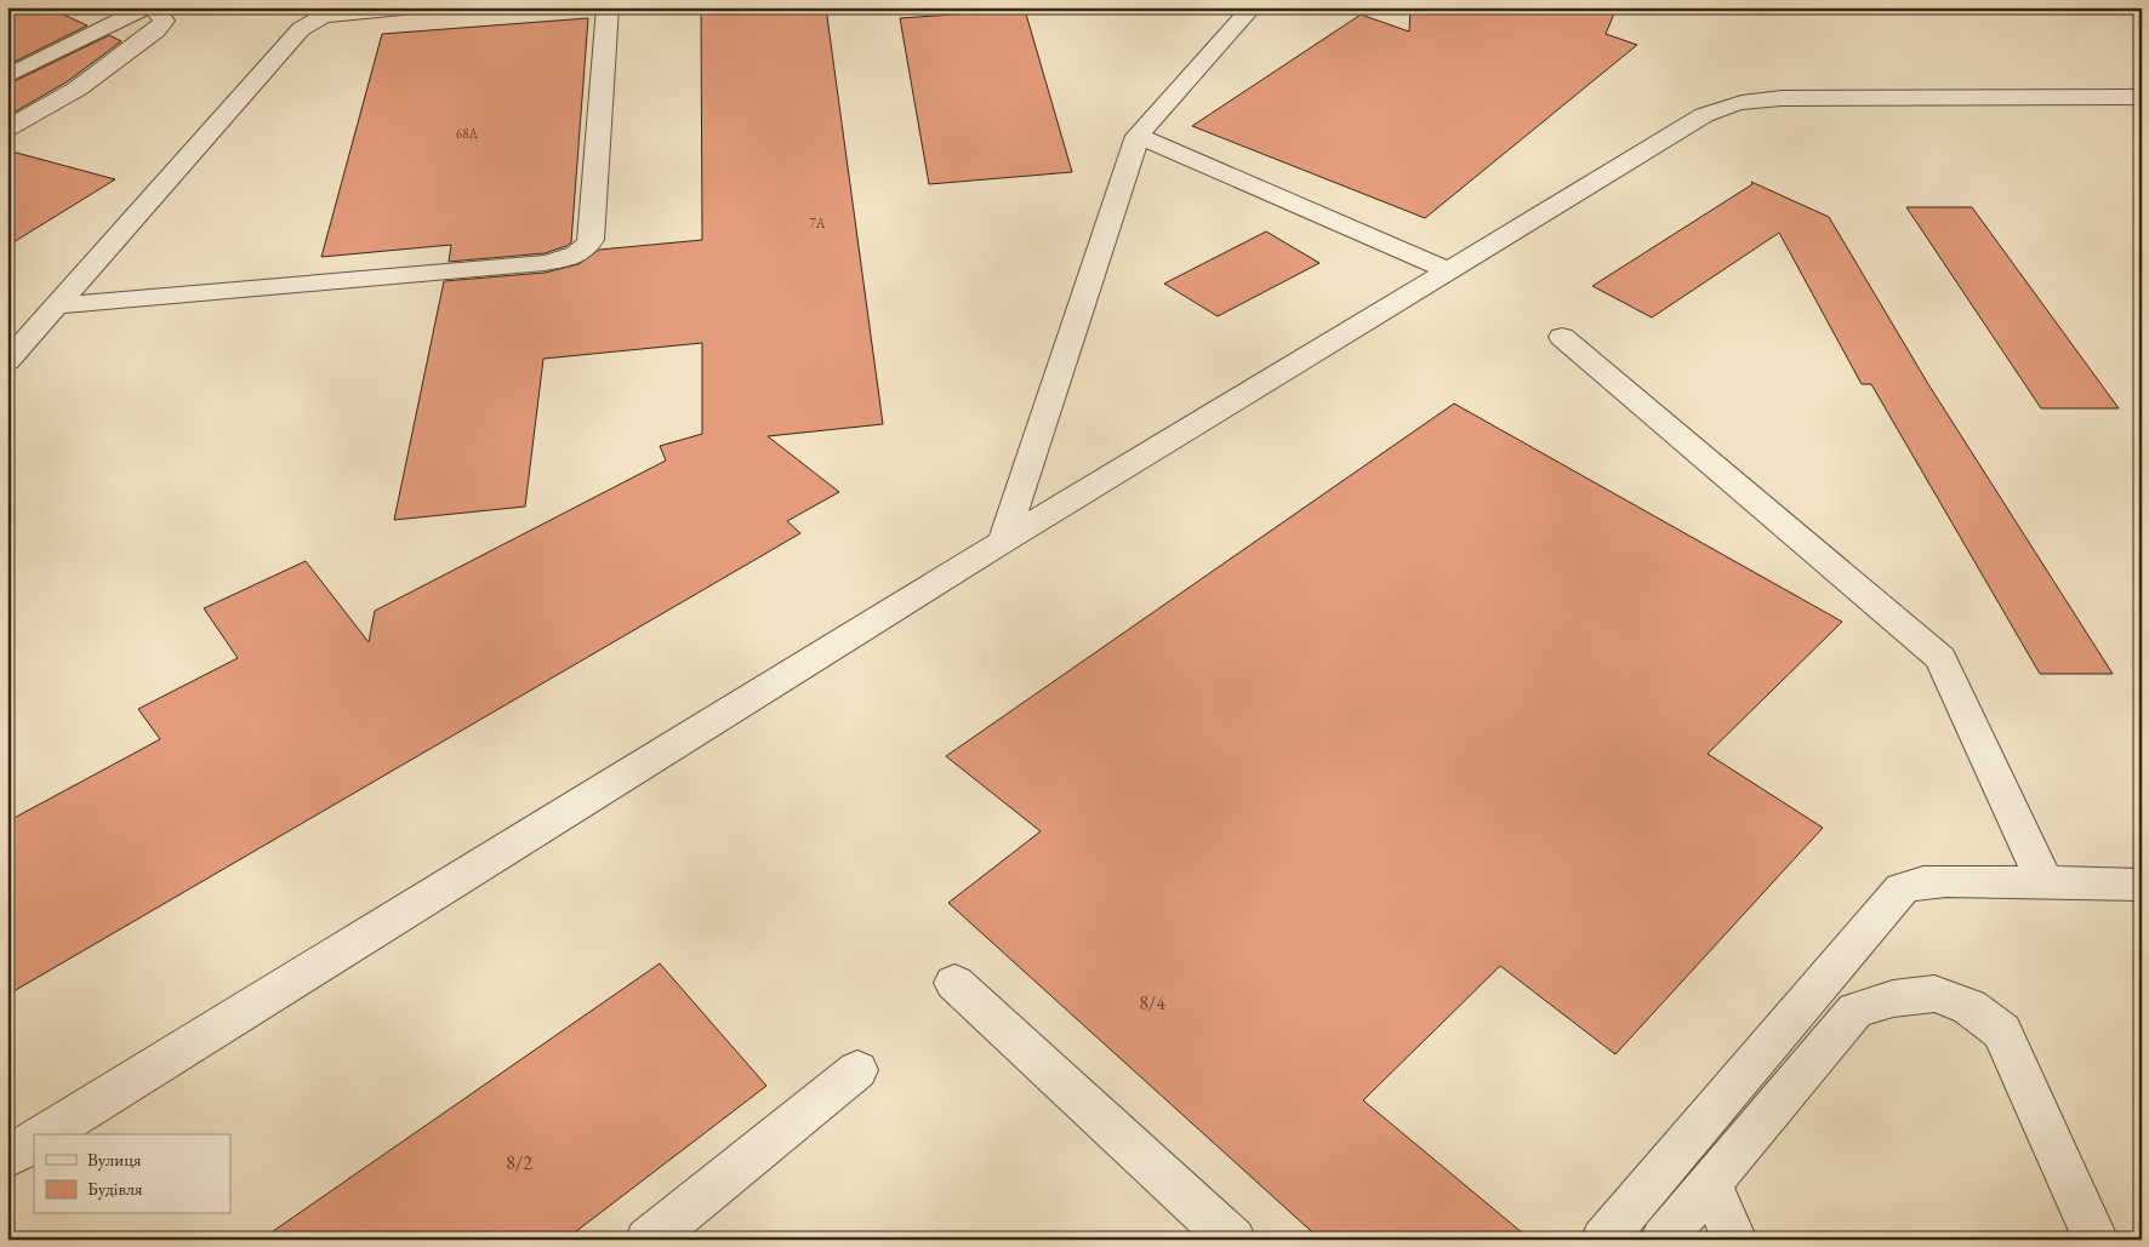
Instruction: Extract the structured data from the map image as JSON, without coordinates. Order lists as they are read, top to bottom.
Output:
{
  "house_numbers": [
    "68А",
    "7А",
    "8/4",
    "8/2"
  ],
  "legend": ["Вулиця", "Будівля"]
}
